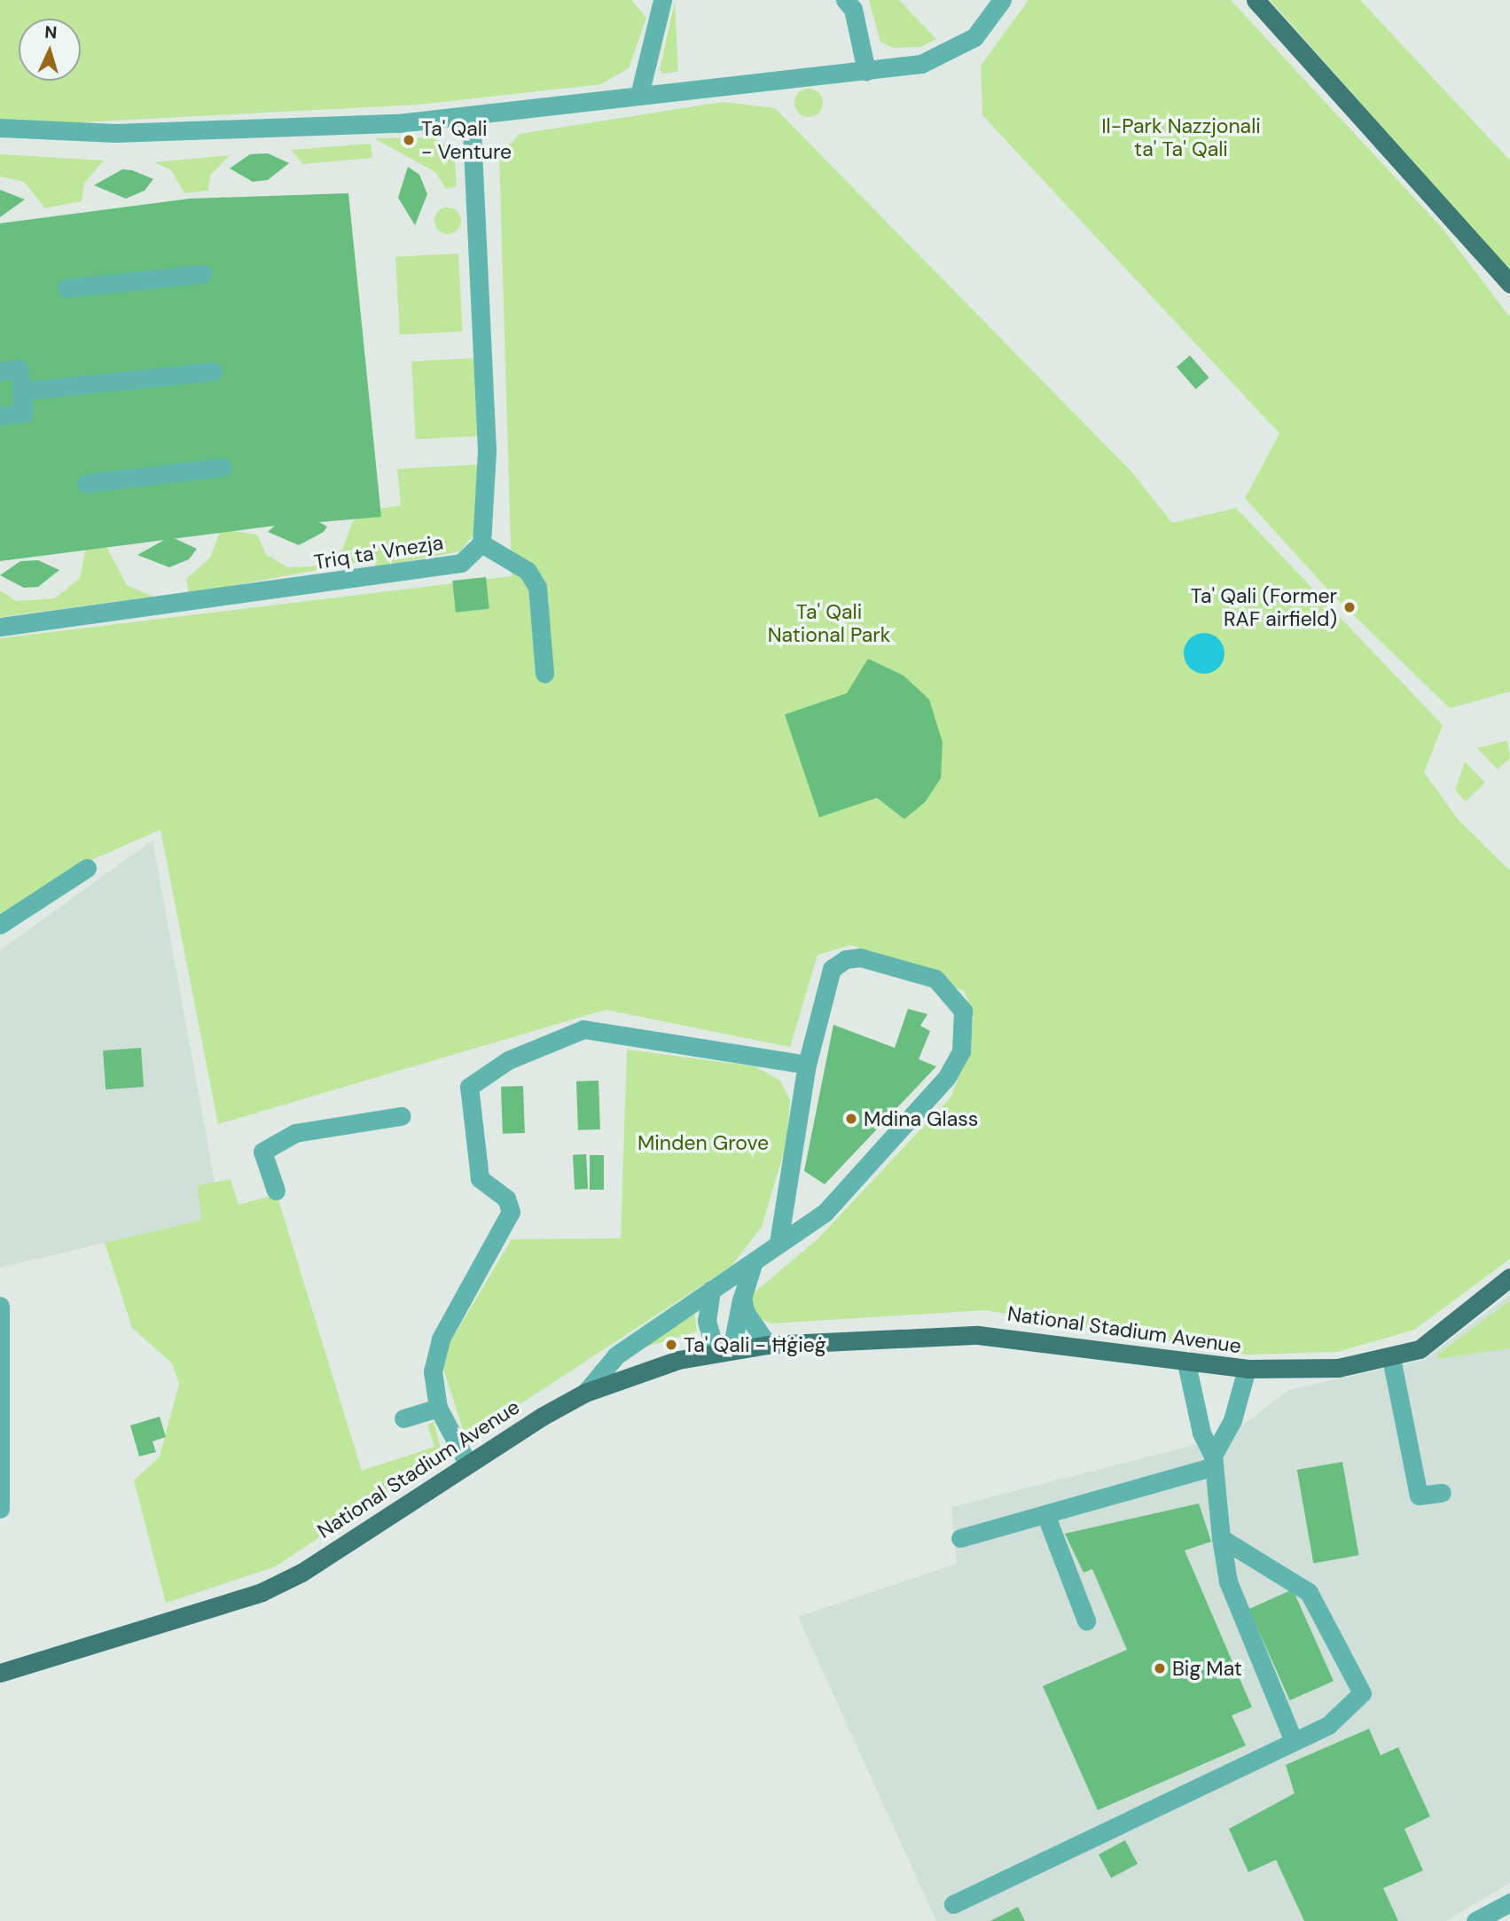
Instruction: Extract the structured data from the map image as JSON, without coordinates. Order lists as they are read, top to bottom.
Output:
{
  "streets": {
    "main road": ["National Stadium Avenue"],
    "street": ["Triq ta' Vnezja"]
  },
  "parks": ["Il-Park Nazzjonali ta' Ta' Qali", "Ta' Qali National Park", "Minden Grove"],
  "places": [
    "Ta' Qali - Venture",
    "Ta' Qali (Former RAF airfield)",
    "Mdina Glass",
    "Ta' Qali - Ħġieġ",
    "Big Mat"
  ],
  "north": "top"
}
